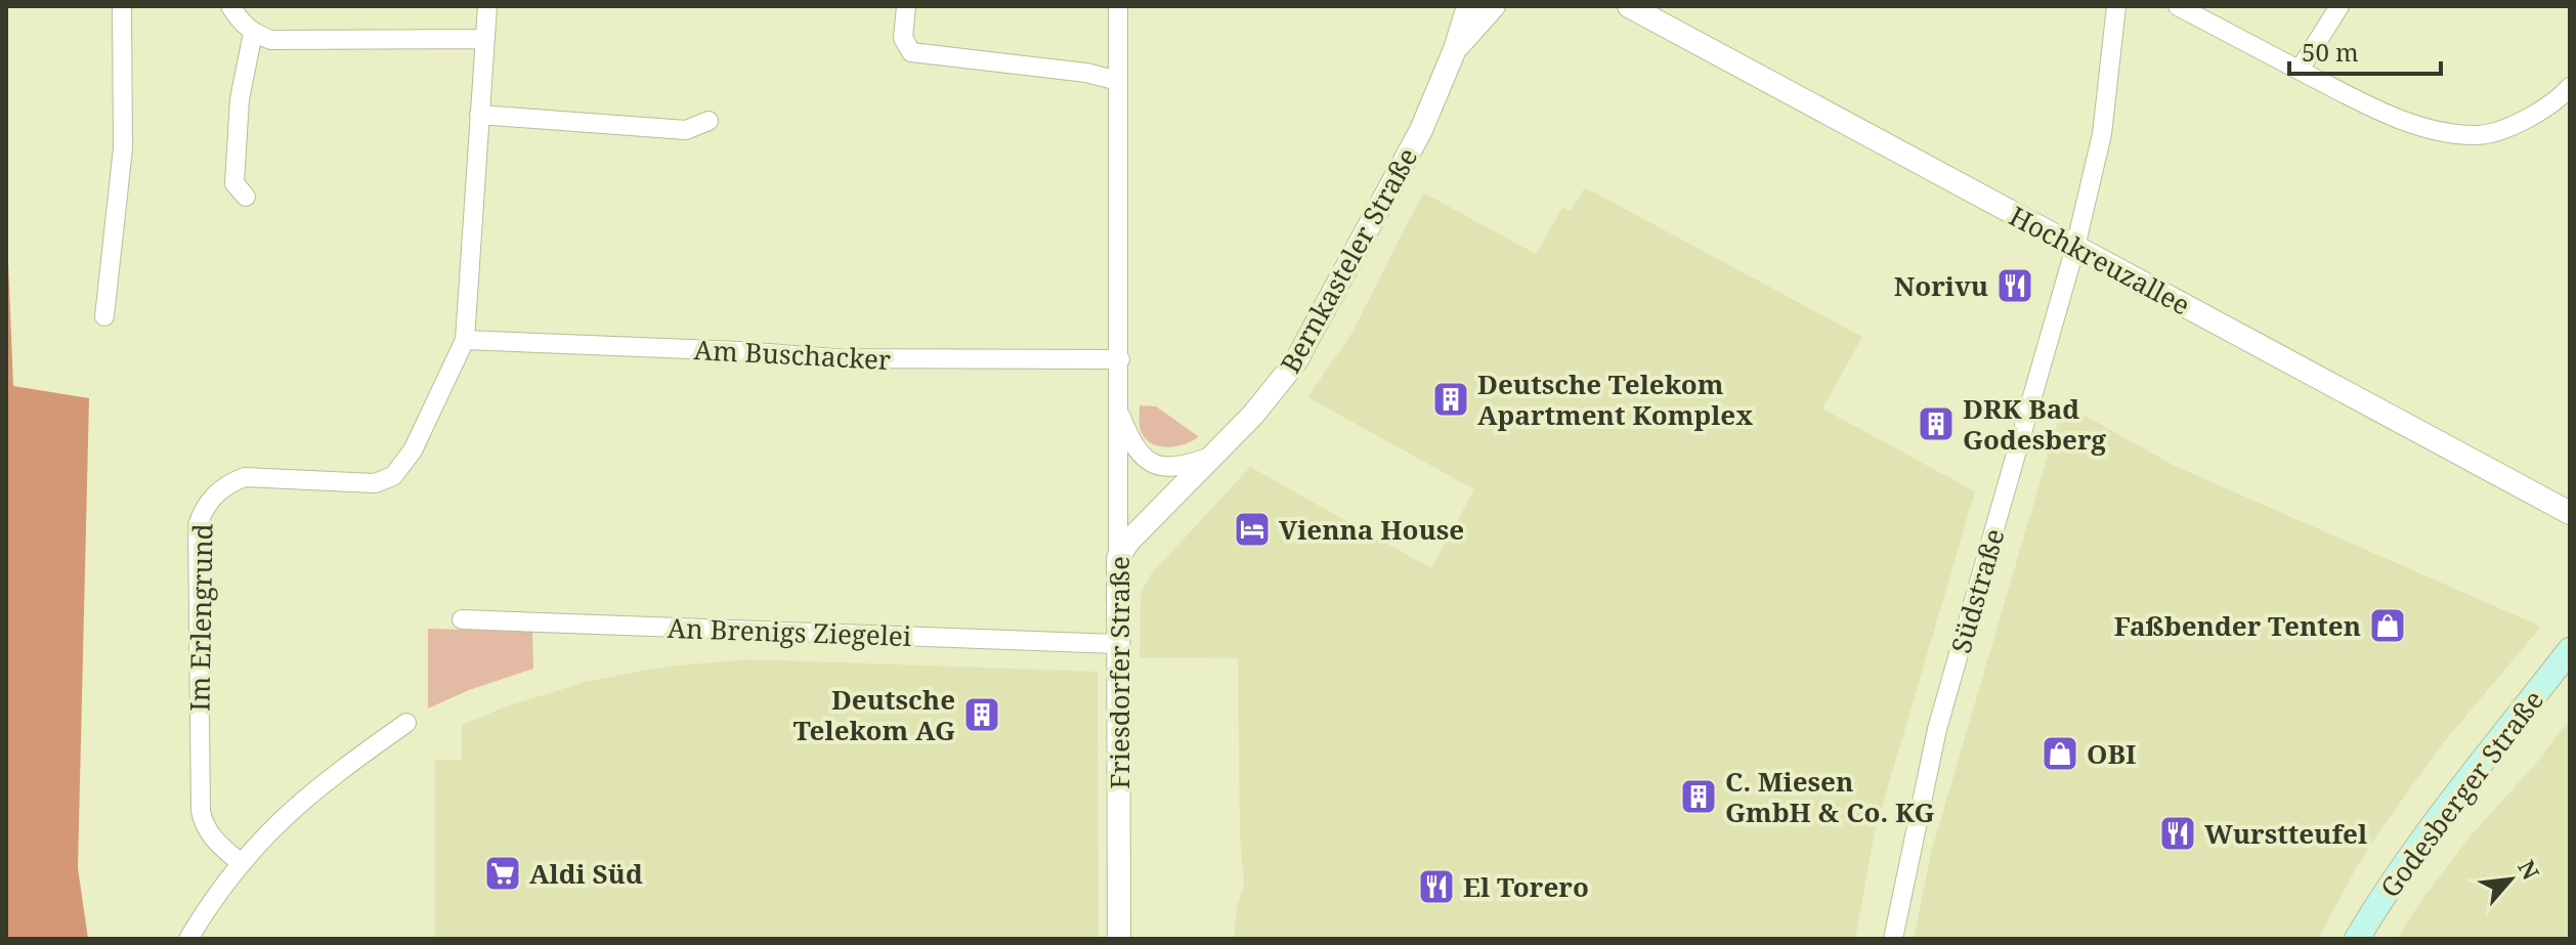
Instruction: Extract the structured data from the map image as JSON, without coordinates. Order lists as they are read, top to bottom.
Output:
{
  "streets": {
    "main road": ["Godesberger Straße"],
    "street": [
      "Bernkasteler Straße",
      "Hochkreuzallee",
      "Am Buschacker",
      "Südstraße",
      "Im Erlengrund",
      "An Brenigs Ziegelei",
      "Friesdorfer Straße"
    ]
  },
  "crossings": [
    ["Bernkasteler Straße", "Friesdorfer Straße"],
    ["Hochkreuzallee", "Südstraße"],
    ["Am Buschacker", "Im Erlengrund"],
    ["Am Buschacker", "Friesdorfer Straße"],
    ["An Brenigs Ziegelei", "Friesdorfer Straße"]
  ],
  "places": {
    "restaurant": ["Norivu", "Wurstteufel", "El Torero"],
    "building": [
      "Deutsche Telekom Apartment Komplex",
      "DRK Bad Godesberg",
      "Deutsche Telekom AG",
      "C. Miesen GmbH & Co. KG"
    ],
    "hotel": ["Vienna House"],
    "shop": ["Faßbender Tenten", "OBI"],
    "supermarket": ["Aldi Süd"]
  },
  "scale_bar": "50 m",
  "north": "top right"
}
